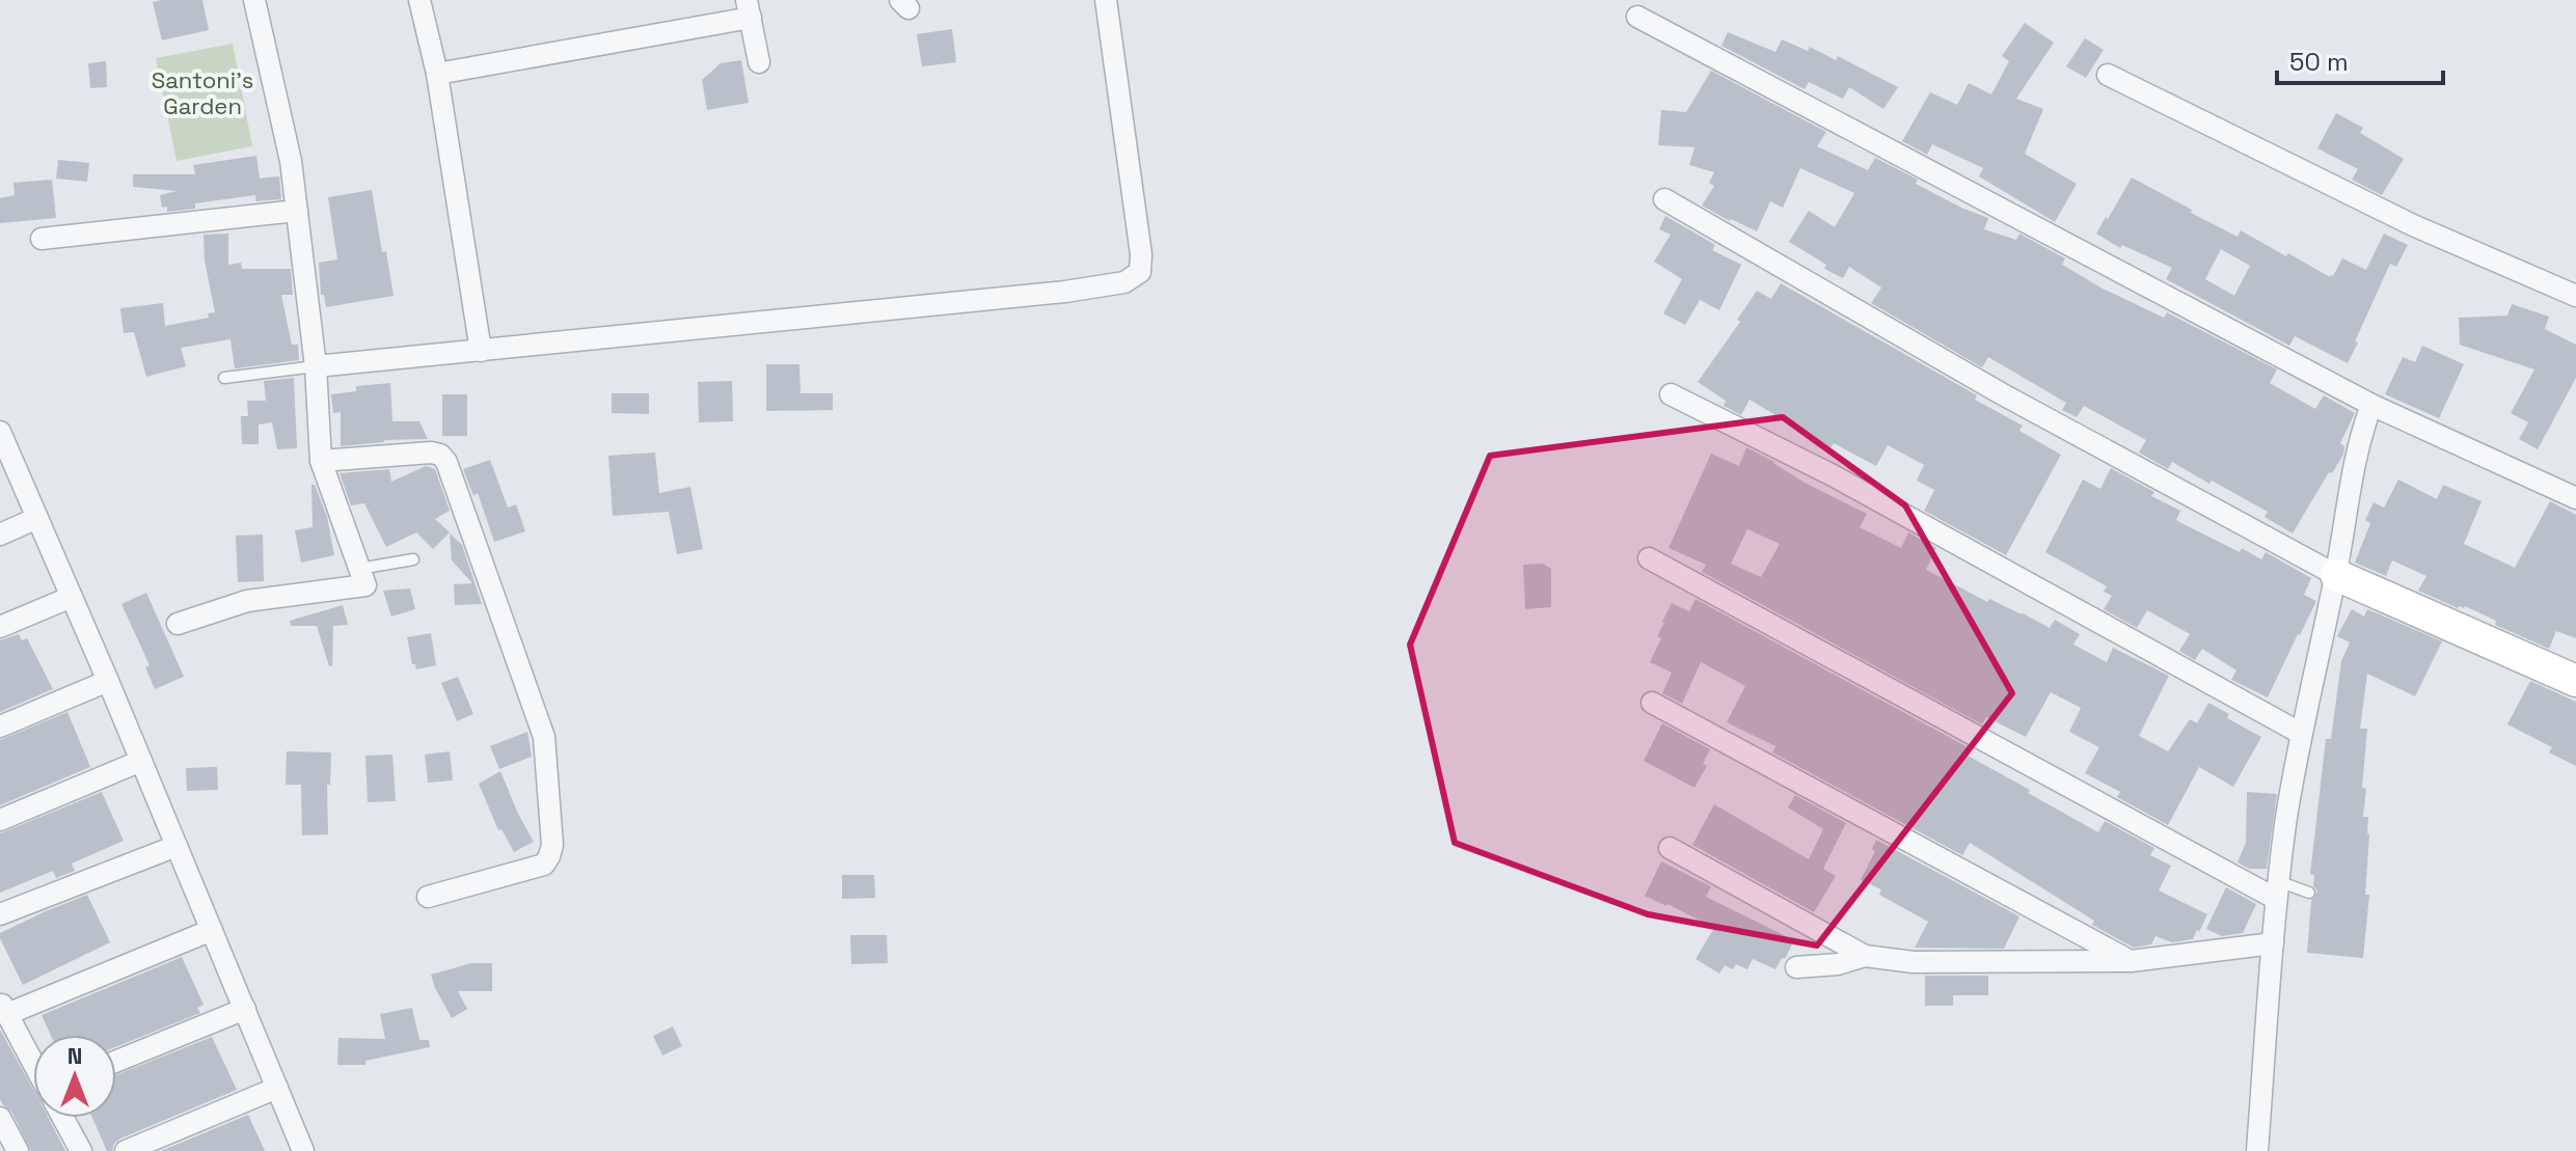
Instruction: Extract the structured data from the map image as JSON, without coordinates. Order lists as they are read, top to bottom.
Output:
{
  "parks": ["Santoni's Garden"],
  "scale_bar": "50 m",
  "north": "top"
}
